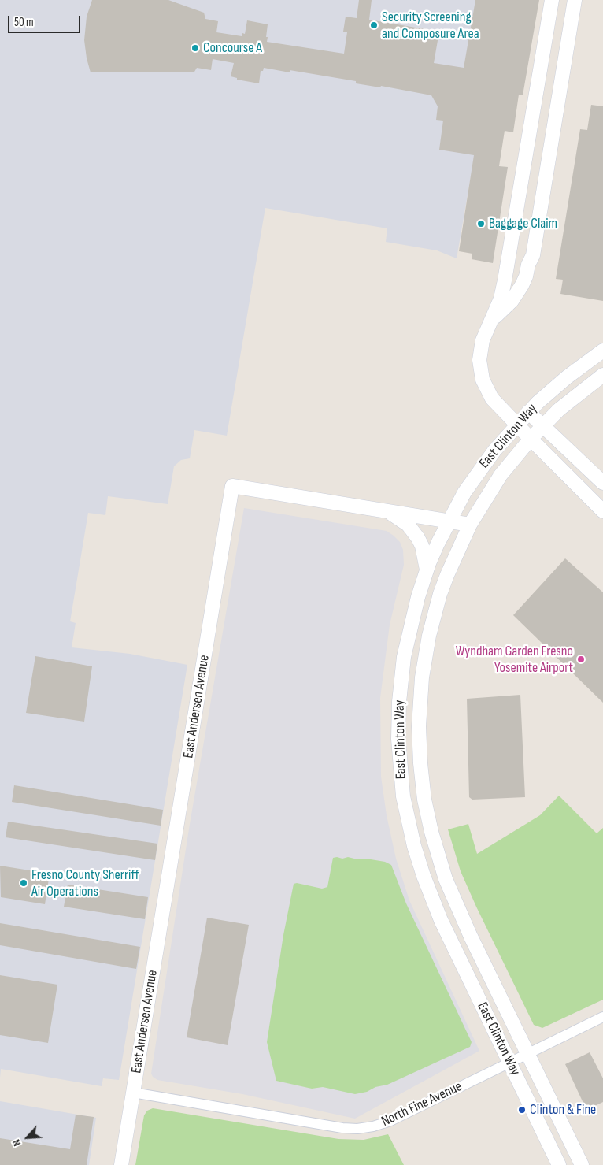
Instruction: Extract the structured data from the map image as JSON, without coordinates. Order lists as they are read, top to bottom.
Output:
{
  "streets": {
    "main road": ["East Clinton Way", "East Andersen Avenue"],
    "street": ["North Fine Avenue"]
  },
  "crossings": [
    ["East Clinton Way", "East Andersen Avenue"],
    ["East Clinton Way", "North Fine Avenue"],
    ["East Andersen Avenue", "North Fine Avenue"]
  ],
  "places": [
    "Security Screening and Composure Area",
    "Concourse A",
    "Baggage Claim",
    "Wyndham Garden Fresno Yosemite Airport",
    "Fresno County Sherriff Air Operations",
    "Clinton & Fine"
  ],
  "scale_bar": "50 m",
  "north": "bottom left"
}
